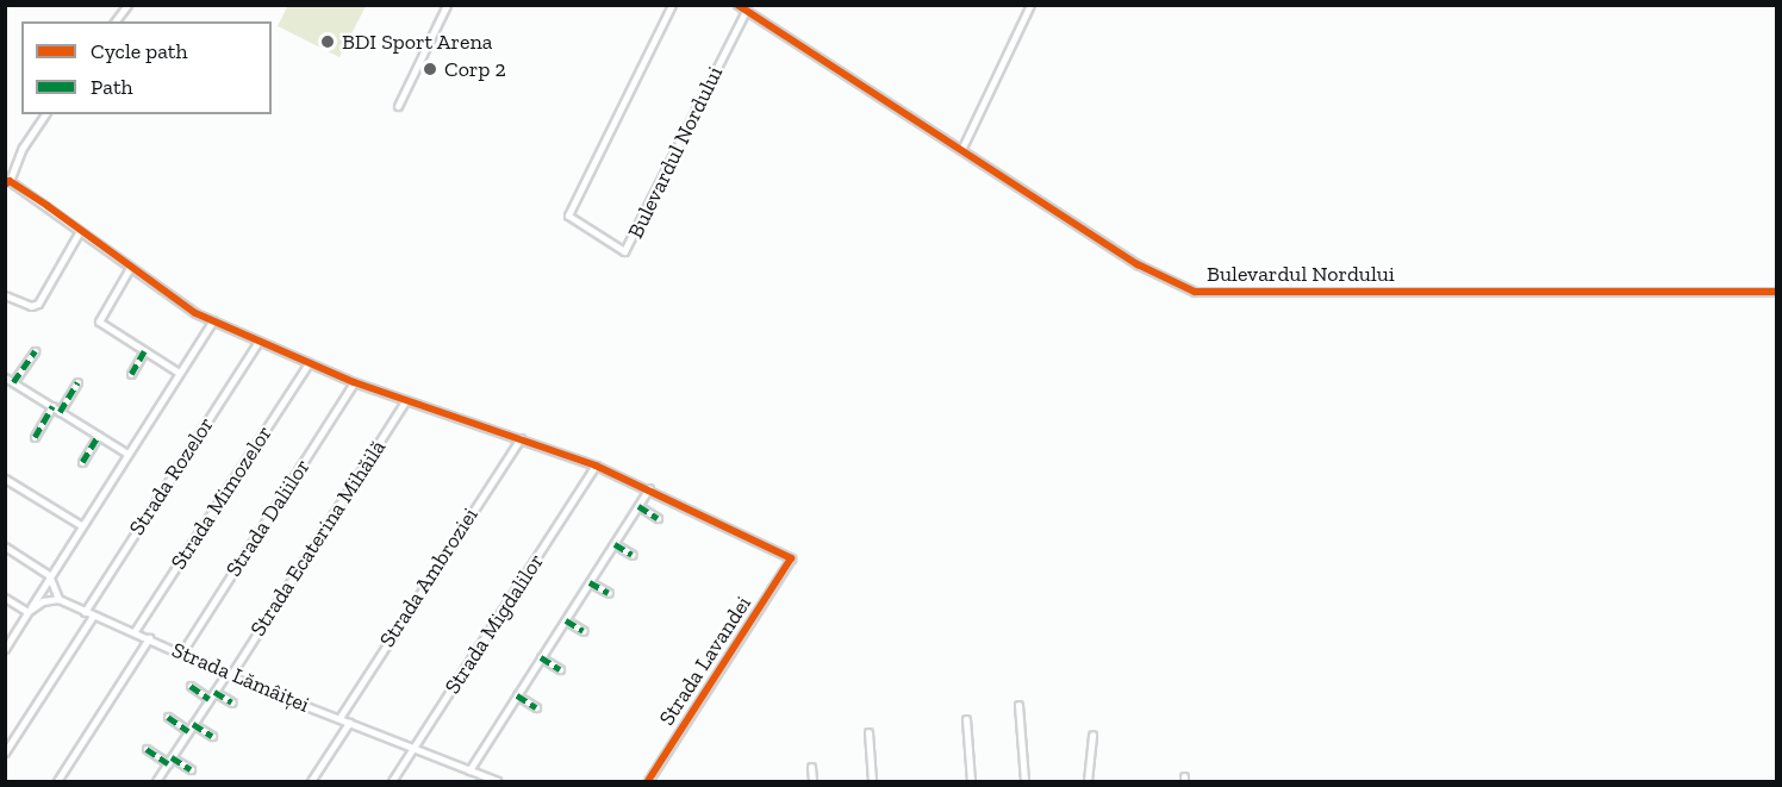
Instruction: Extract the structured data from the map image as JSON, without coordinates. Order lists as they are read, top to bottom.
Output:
{
  "streets": {
    "street": [
      "Bulevardul Nordului",
      "Strada Rozelor",
      "Strada Mimozelor",
      "Strada Daliilor",
      "Strada Ecaterina Mihăilă",
      "Strada Ambroziei",
      "Strada Migdalilor",
      "Strada Lavandei",
      "Strada Lămâiței"
    ]
  },
  "crossings": [
    ["Strada Rozelor", "Strada Lămâiței"],
    ["Strada Mimozelor", "Strada Lămâiței"],
    ["Strada Daliilor", "Strada Lămâiței"],
    ["Strada Ecaterina Mihăilă", "Strada Lămâiței"],
    ["Strada Ambroziei", "Strada Lămâiței"],
    ["Strada Migdalilor", "Strada Lămâiței"]
  ],
  "places": ["BDI Sport Arena", "Corp 2"],
  "legend": ["Cycle path", "Path"]
}
